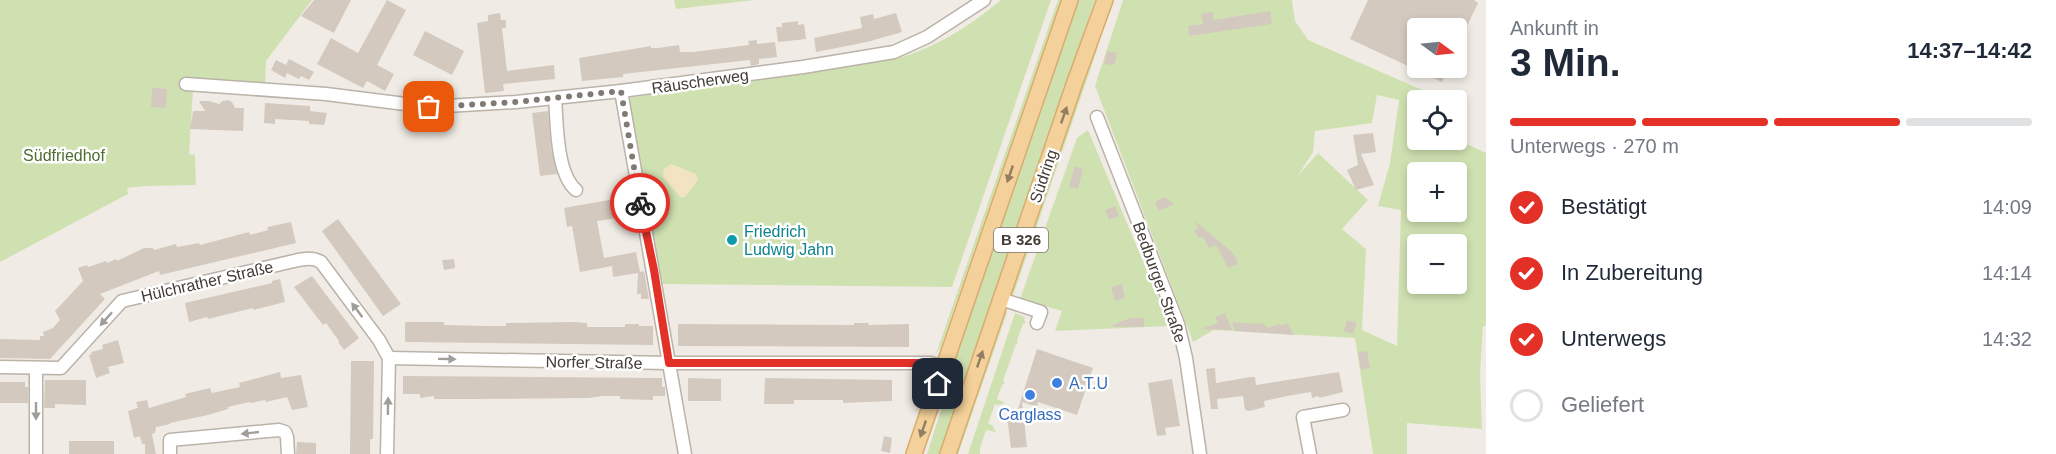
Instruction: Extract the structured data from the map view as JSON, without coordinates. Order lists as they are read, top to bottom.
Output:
{
  "streets": {
    "main road": ["Südring", "B 326"],
    "street": [
      "Räuscherweg",
      "Hülchrather Straße",
      "Bedburger Straße",
      "Norfer Straße"
    ]
  },
  "crossings": [
    ["Südring", "Norfer Straße"],
    ["Hülchrather Straße", "Norfer Straße"]
  ],
  "one_way": ["Hülchrather Straße", "Norfer Straße"],
  "parks": ["Südfriedhof"],
  "places": ["Friedrich Ludwig Jahn", "A.T.U", "Carglass"],
  "north": "right",
  "page": {
    "heading": ["3 Min.", "Ankunft in", "14:37–14:42"],
    "map_buttons": ["+", "−"],
    "bar": "Unterwegs · 270 m",
    "list": [
      ["Bestätigt", "14:09"],
      ["In Zubereitung", "14:14"],
      ["Unterwegs", "14:32"],
      "Geliefert"
    ]
  }
}
